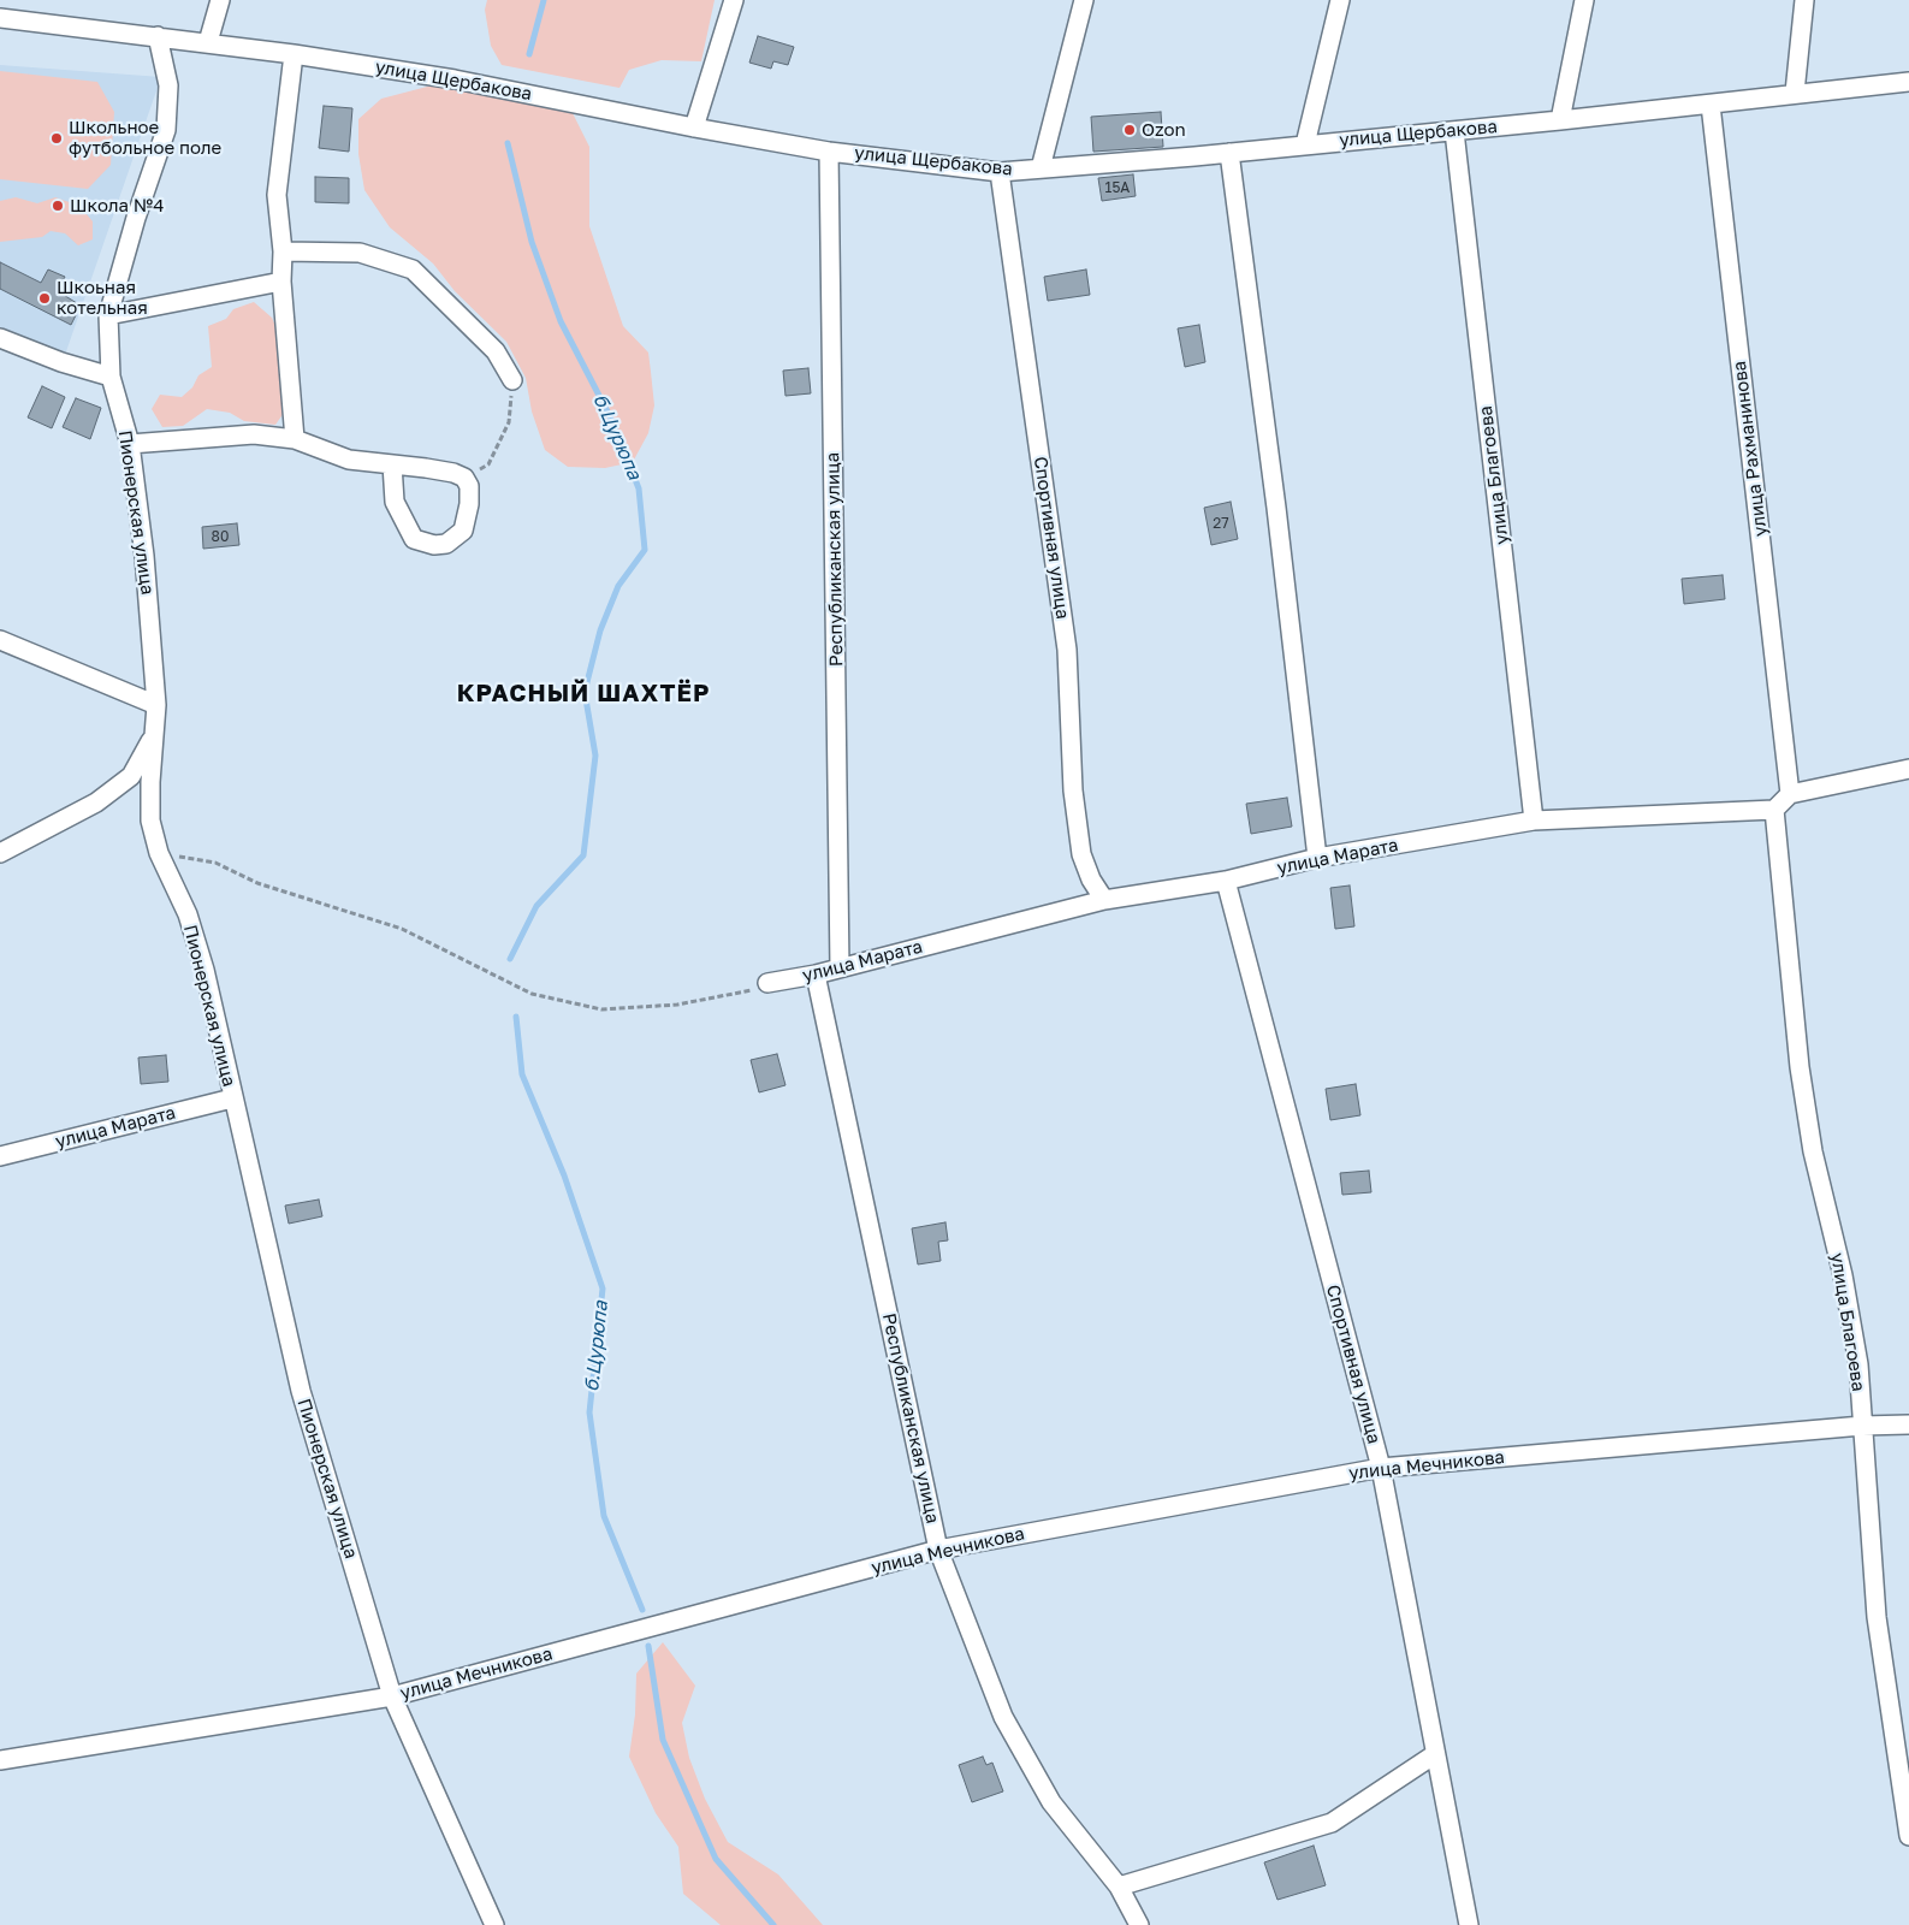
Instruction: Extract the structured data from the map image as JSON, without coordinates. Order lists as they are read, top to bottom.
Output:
{
  "streets": {
    "street": [
      "улица Щербакова",
      "улица Рахманинова",
      "улица Благоева",
      "Пионерская улица",
      "Спортивная улица",
      "Республиканская улица",
      "улица Марата",
      "улица Мечникова"
    ]
  },
  "crossings": [
    ["улица Щербакова", "улица Рахманинова"],
    ["улица Щербакова", "улица Благоева"],
    ["улица Щербакова", "Пионерская улица"],
    ["улица Щербакова", "Спортивная улица"],
    ["улица Щербакова", "Республиканская улица"],
    ["улица Благоева", "улица Марата"],
    ["улица Благоева", "улица Мечникова"],
    ["Пионерская улица", "улица Марата"],
    ["Пионерская улица", "улица Мечникова"],
    ["Спортивная улица", "улица Марата"],
    ["Спортивная улица", "улица Мечникова"],
    ["Республиканская улица", "улица Марата"],
    ["Республиканская улица", "улица Мечникова"]
  ],
  "districts": ["КРАСНЫЙ ШАХТЁР"],
  "water": ["б.Цурюпа"],
  "places": [
    "Ozon",
    "Школьное футбольное поле",
    "Школа №4",
    "Шкоьная котельная"
  ],
  "house_numbers": ["15А", "27", "80"]
}
